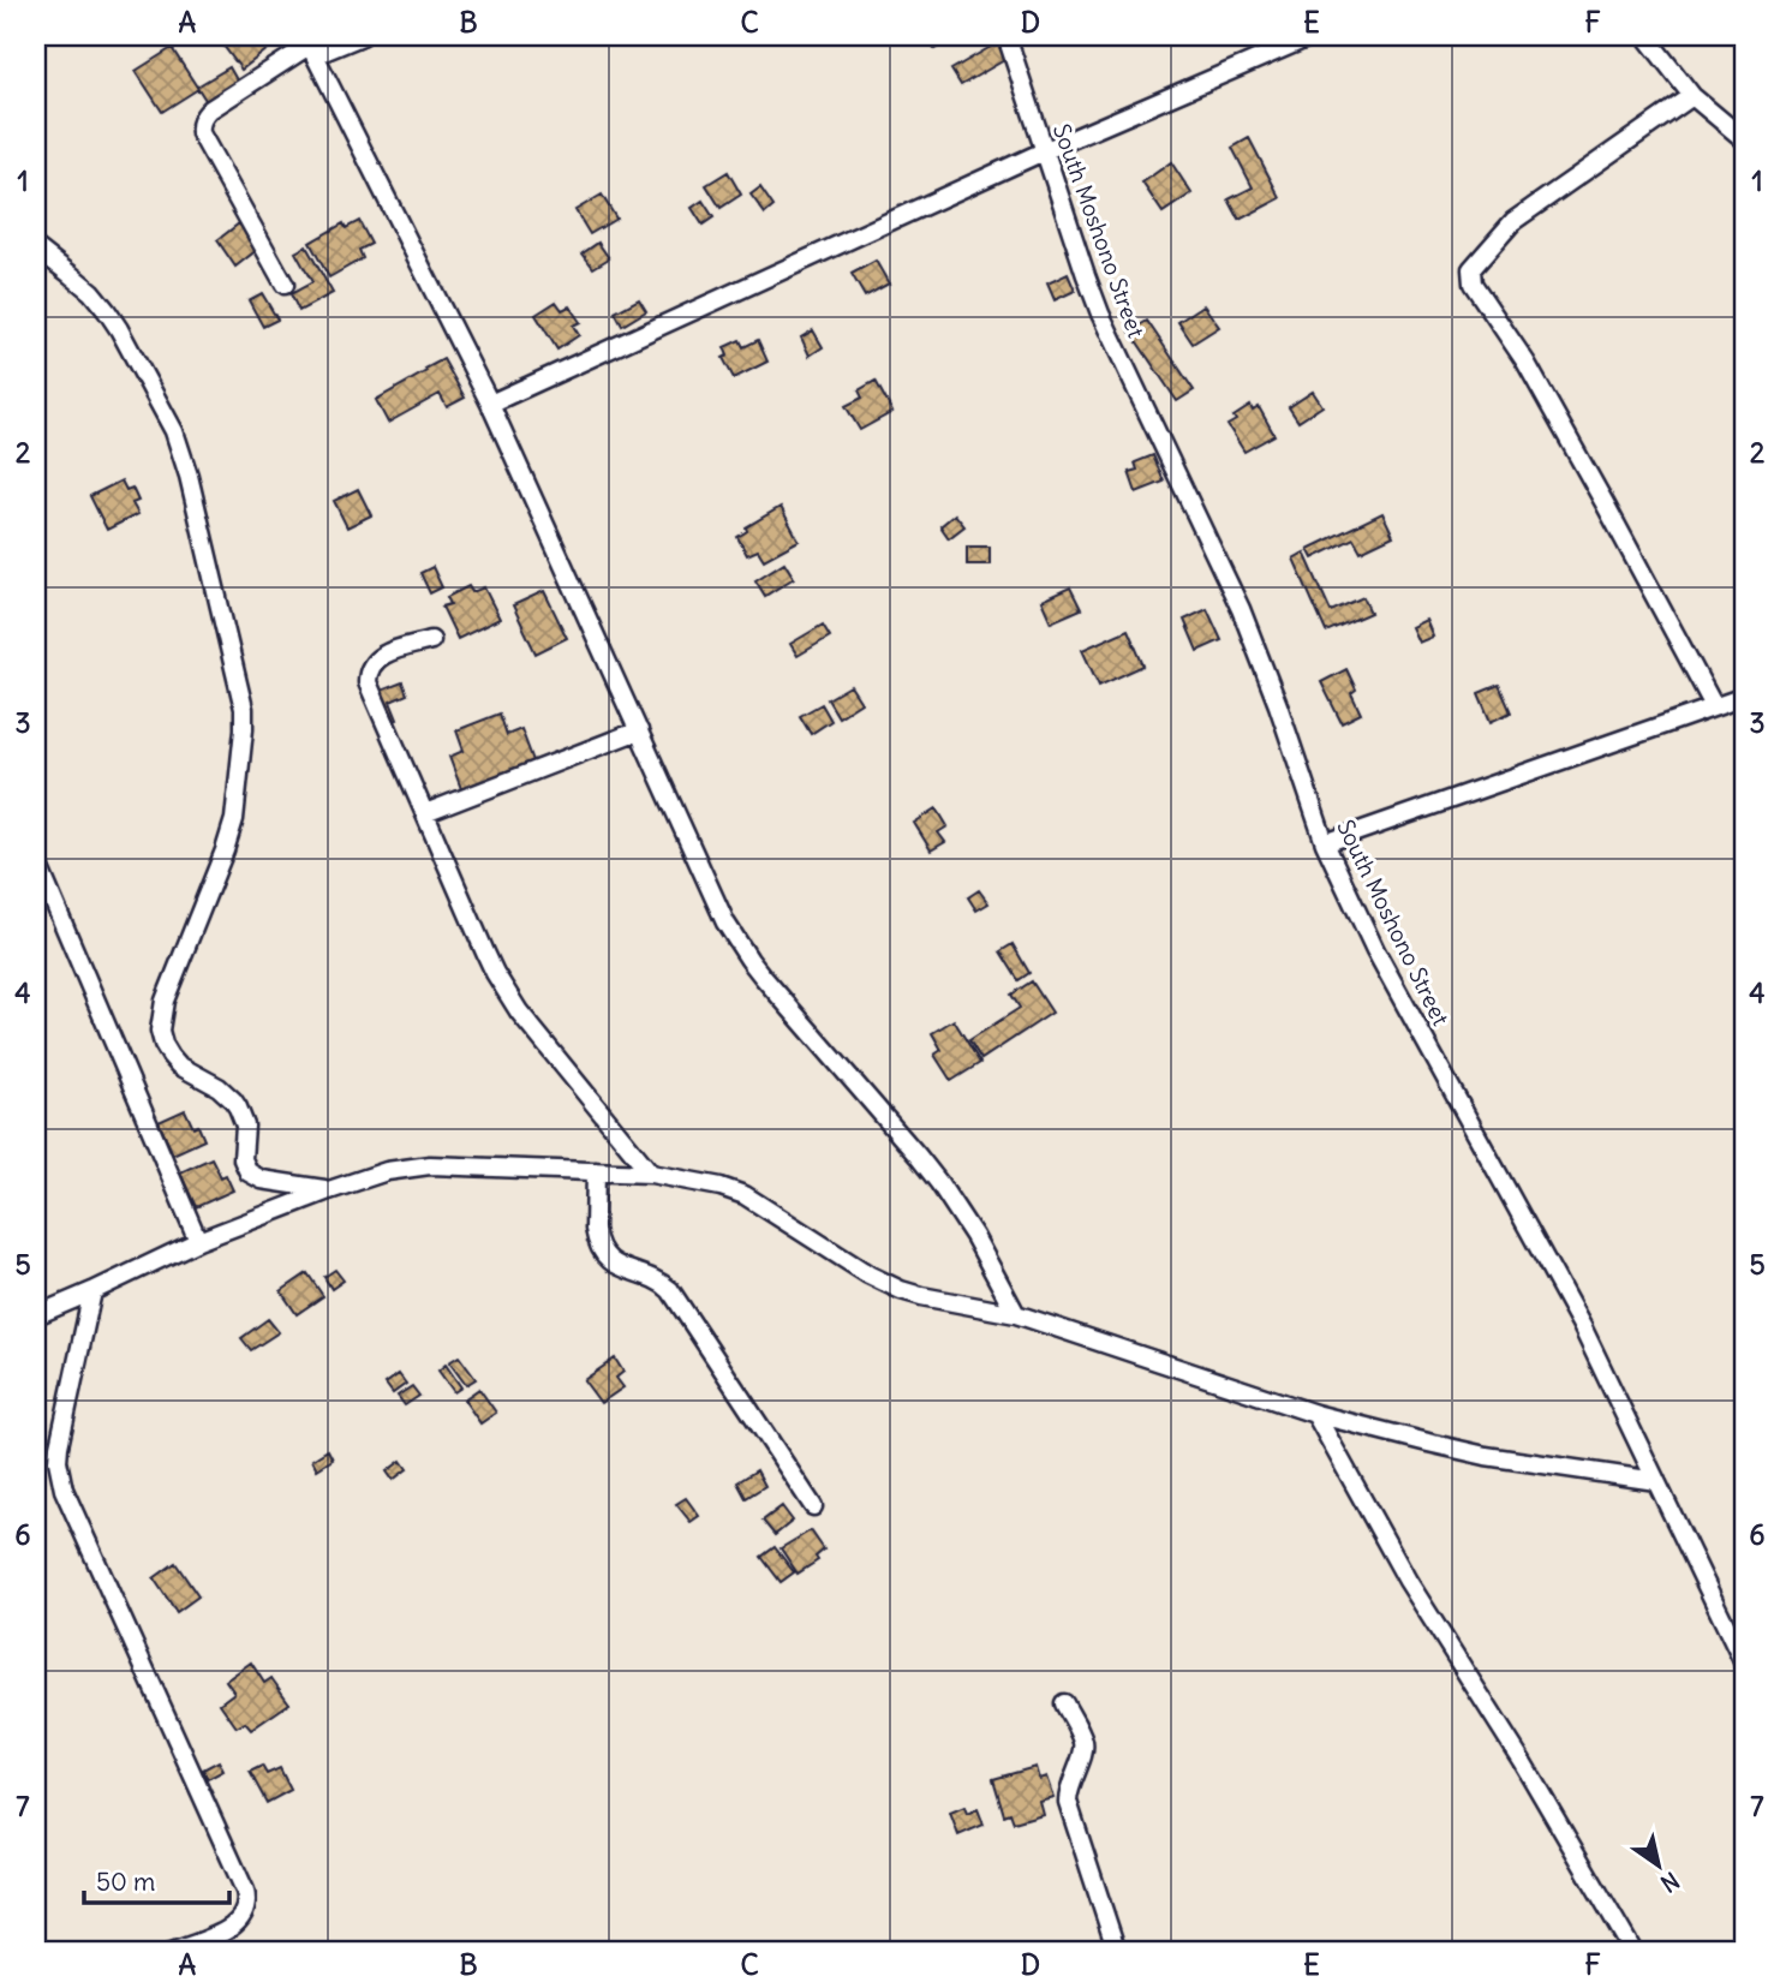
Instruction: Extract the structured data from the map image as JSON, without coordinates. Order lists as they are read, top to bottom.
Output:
{
  "streets": {
    "street": ["South Moshono Street"]
  },
  "scale_bar": "50 m",
  "north": "bottom right",
  "grid": {
    "columns": [
      "A",
      "B",
      "C",
      "D",
      "E",
      "F"
    ],
    "rows": [
      "1",
      "2",
      "3",
      "4",
      "5",
      "6",
      "7"
    ]
  }
}
